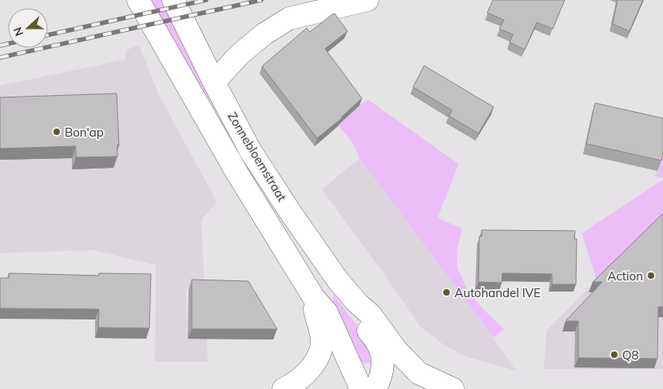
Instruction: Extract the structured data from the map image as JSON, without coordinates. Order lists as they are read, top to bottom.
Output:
{
  "streets": {
    "main road": ["Zonnebloemstraat"]
  },
  "places": [
    "Bon'ap",
    "Action",
    "Autohandel IVE",
    "Q8"
  ],
  "north": "left"
}
